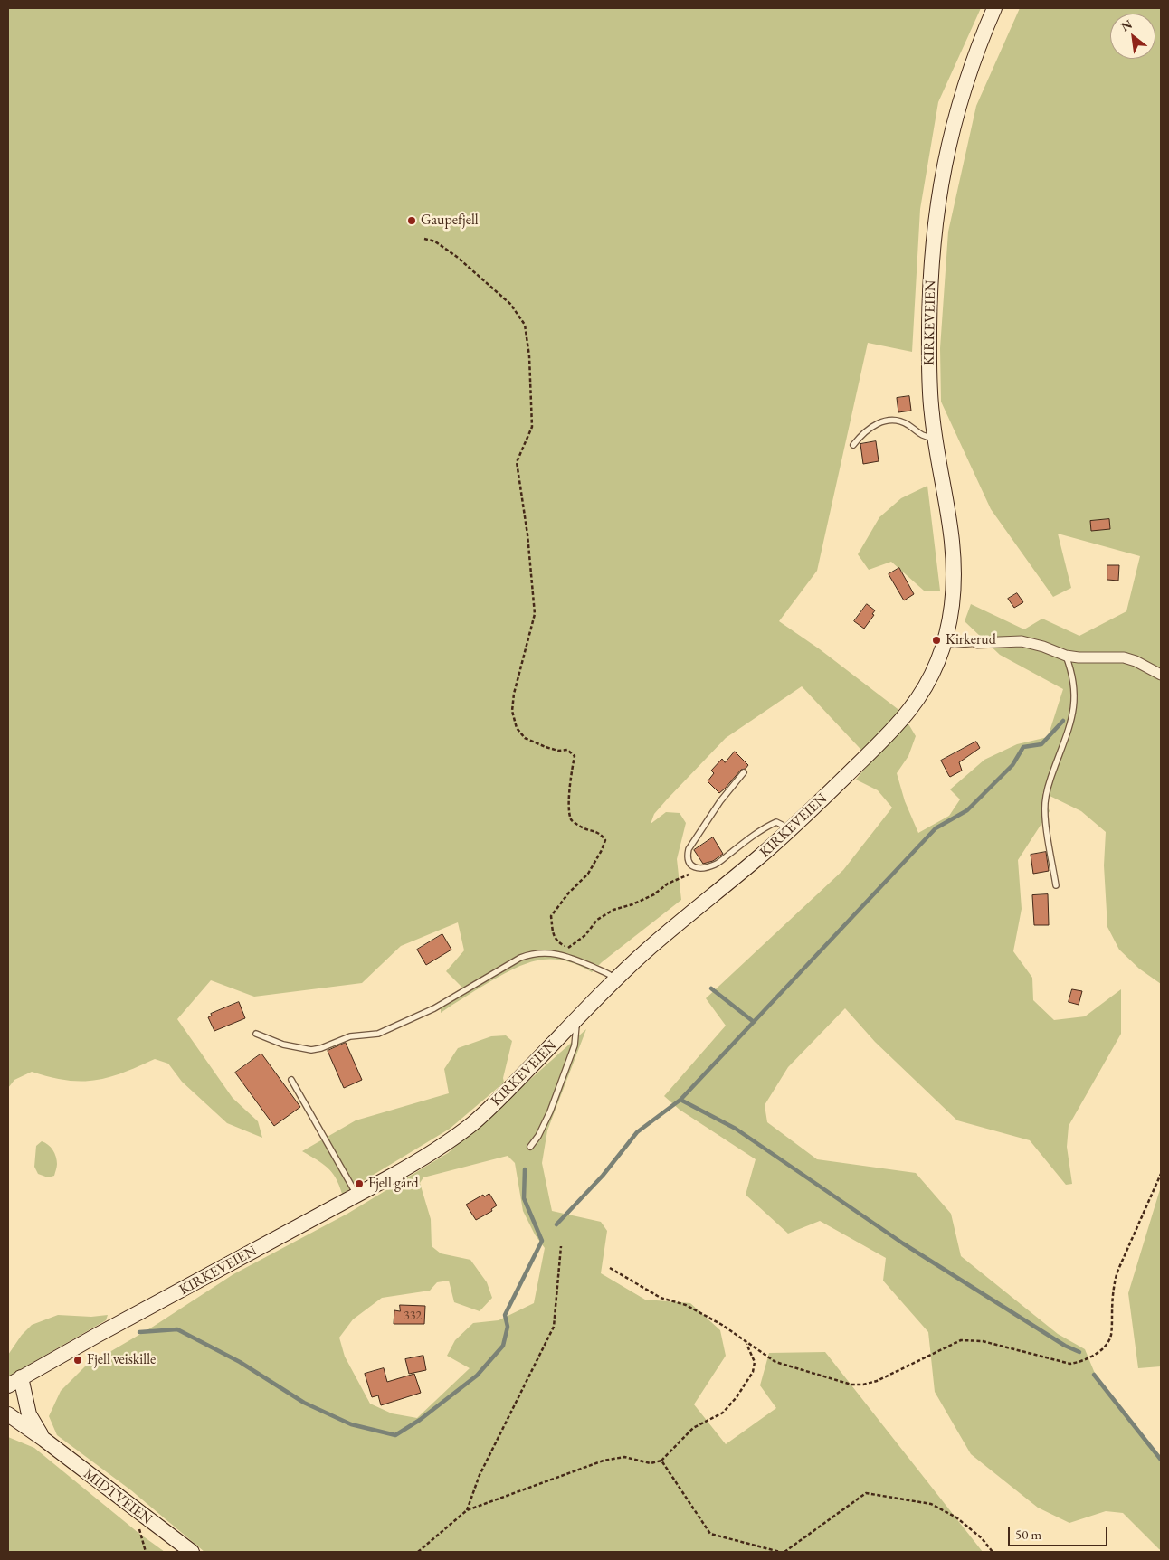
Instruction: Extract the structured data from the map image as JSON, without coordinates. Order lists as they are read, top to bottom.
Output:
{
  "streets": {
    "main road": ["KIRKEVEIEN", "MIDTVEIEN"]
  },
  "crossings": [
    ["KIRKEVEIEN", "MIDTVEIEN"]
  ],
  "places": [
    "Gaupefjell",
    "Kirkerud",
    "Fjell gård",
    "Fjell veiskille"
  ],
  "house_numbers": ["332"],
  "scale_bar": "50 m",
  "north": "top left"
}
